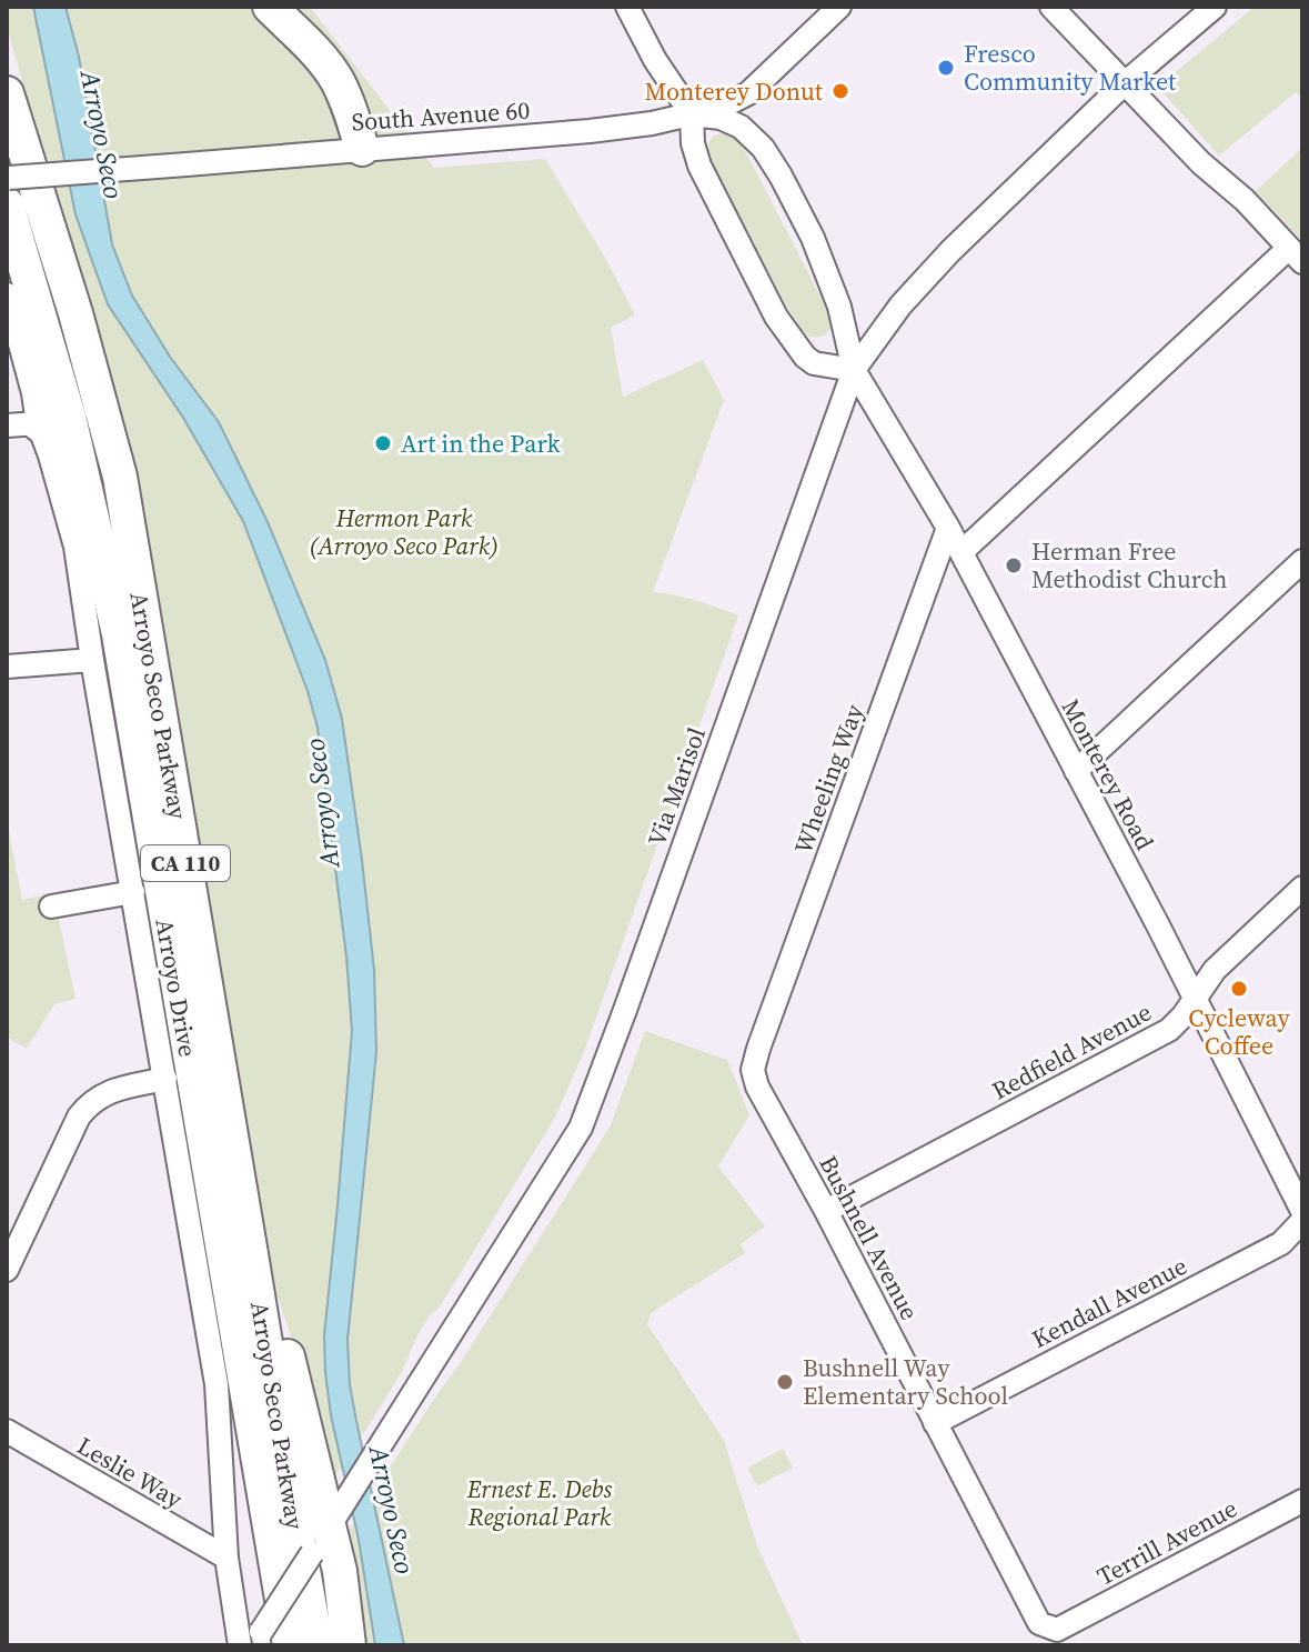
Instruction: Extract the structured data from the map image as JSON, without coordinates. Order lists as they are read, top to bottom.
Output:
{
  "streets": {
    "highway": ["Arroyo Seco Parkway", "CA 110"],
    "street": [
      "South Avenue 60",
      "Monterey Road",
      "Wheeling Way",
      "Via Marisol",
      "Arroyo Drive",
      "Redfield Avenue",
      "Bushnell Avenue",
      "Kendall Avenue",
      "Leslie Way",
      "Terrill Avenue"
    ]
  },
  "crossings": [
    ["South Avenue 60", "Monterey Road"],
    ["Arroyo Seco Parkway", "Via Marisol"],
    ["Monterey Road", "Wheeling Way"],
    ["Monterey Road", "Via Marisol"],
    ["Monterey Road", "Redfield Avenue"],
    ["Wheeling Way", "Bushnell Avenue"],
    ["Arroyo Drive", "Leslie Way"],
    ["Redfield Avenue", "Bushnell Avenue"],
    ["Bushnell Avenue", "Kendall Avenue"],
    ["Bushnell Avenue", "Terrill Avenue"]
  ],
  "water": ["Arroyo Seco"],
  "parks": ["Hermon Park (Arroyo Seco Park)", "Ernest E. Debs Regional Park"],
  "places": [
    "Fresco Community Market",
    "Monterey Donut",
    "Art in the Park",
    "Herman Free Methodist Church",
    "Cycleway Coffee",
    "Bushnell Way Elementary School"
  ]
}
